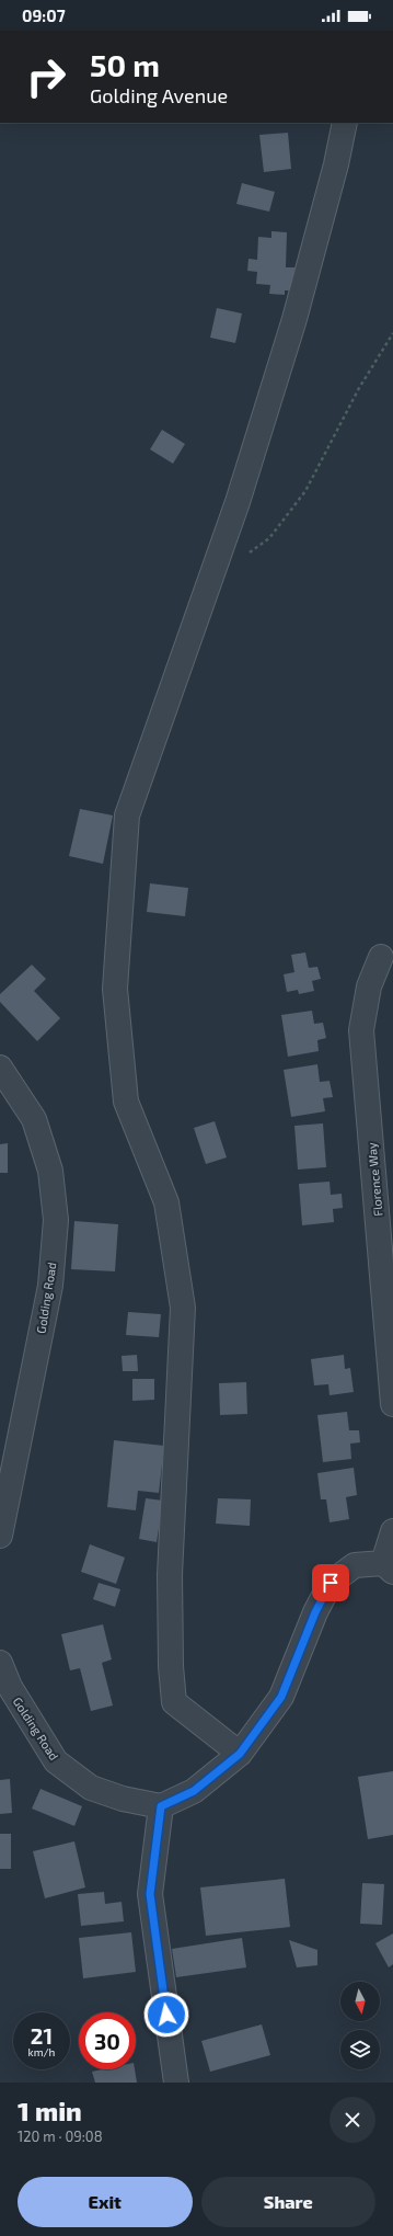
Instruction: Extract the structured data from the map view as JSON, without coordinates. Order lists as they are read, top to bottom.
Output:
{
  "streets": {
    "street": ["Florence Way", "Golding Road"]
  },
  "north": "bottom",
  "page": {
    "status": "09:07",
    "turn": ["50 m", "Golding Avenue"],
    "speed": "21 km/h",
    "limit": "30",
    "heading": ["1 min", "120 m · 09:08"],
    "buttons": ["Exit", "Share"]
  }
}
